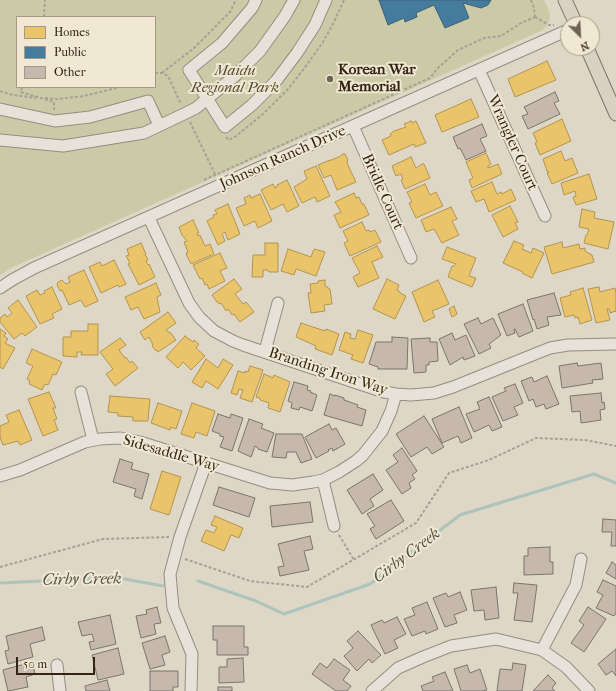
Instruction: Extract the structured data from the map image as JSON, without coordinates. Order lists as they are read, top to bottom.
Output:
{
  "streets": {
    "street": [
      "Wrangler Court",
      "Johnson Ranch Drive",
      "Bridle Court",
      "Branding Iron Way",
      "Sidesaddle Way"
    ]
  },
  "crossings": [
    ["Wrangler Court", "Johnson Ranch Drive"],
    ["Johnson Ranch Drive", "Bridle Court"],
    ["Johnson Ranch Drive", "Branding Iron Way"],
    ["Branding Iron Way", "Sidesaddle Way"]
  ],
  "water": ["Cirby Creek"],
  "parks": ["Maidu Regional Park"],
  "places": ["Korean War Memorial"],
  "legend": ["Homes", "Public", "Other"],
  "scale_bar": "50 m",
  "north": "bottom right"
}
